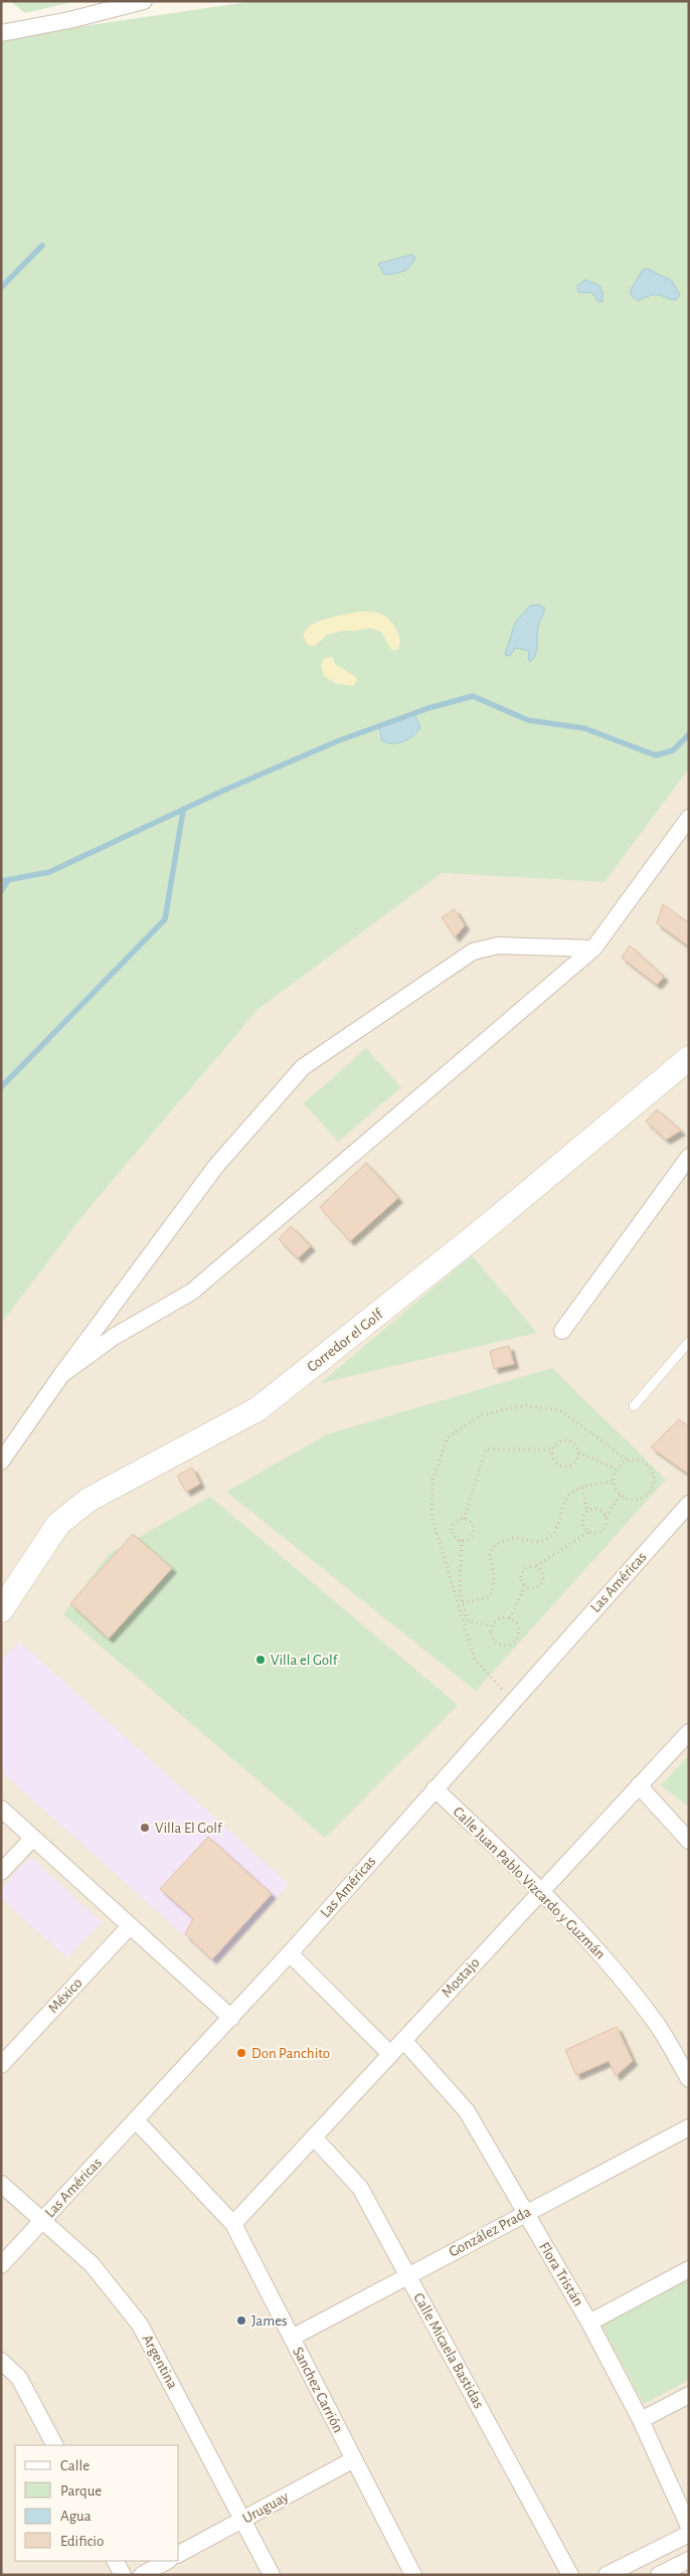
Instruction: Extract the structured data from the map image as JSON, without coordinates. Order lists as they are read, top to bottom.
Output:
{
  "streets": {
    "street": [
      "Corredor el Golf",
      "Las Américas",
      "Calle Juan Pablo Vizcardo y Guzmán",
      "Mostajo",
      "México",
      "González Prada",
      "Flora Tristán",
      "Calle Micaela Bastidas",
      "Argentina",
      "Sanchez Carrión",
      "Uruguay"
    ]
  },
  "crossings": [
    ["Las Américas", "Calle Juan Pablo Vizcardo y Guzmán"],
    ["Las Américas", "Argentina"],
    ["Las Américas", "Sanchez Carrión"],
    ["Calle Juan Pablo Vizcardo y Guzmán", "Mostajo"],
    ["Mostajo", "Flora Tristán"],
    ["Mostajo", "Calle Micaela Bastidas"],
    ["Mostajo", "Sanchez Carrión"],
    ["González Prada", "Flora Tristán"],
    ["González Prada", "Calle Micaela Bastidas"],
    ["González Prada", "Sanchez Carrión"],
    ["Argentina", "Uruguay"],
    ["Sanchez Carrión", "Uruguay"]
  ],
  "places": [
    "Villa el Golf",
    "Villa El Golf",
    "Don Panchito",
    "James"
  ],
  "legend": [
    "Calle",
    "Parque",
    "Agua",
    "Edificio"
  ]
}
